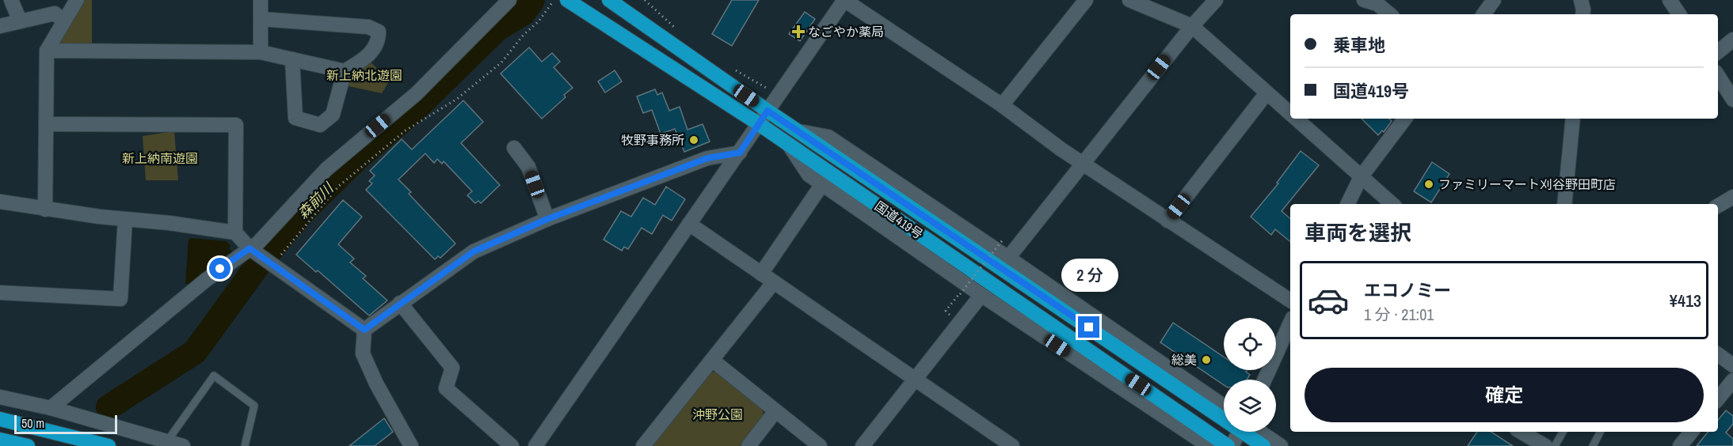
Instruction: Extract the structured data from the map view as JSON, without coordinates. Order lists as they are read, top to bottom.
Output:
{
  "streets": {
    "highway": ["国道419号"]
  },
  "water": ["森前川"],
  "parks": ["新上納北遊園", "新上納南遊園", "沖野公園"],
  "places": {
    "health": ["なごやか薬局"],
    "other": ["牧野事務所", "ファミリーマート刈谷野田町店", "総美"]
  },
  "scale_bar": "50 m",
  "page": {
    "banner": ["乗車地", "国道419号"],
    "heading": "車両を選択",
    "bubble": "2 分",
    "list": [
      {
        "name": "エコノミー",
        "note": "1 分 · 21:01",
        "value": "¥413"
      }
    ],
    "buttons": "確定",
    "scale": "50 m"
  }
}
